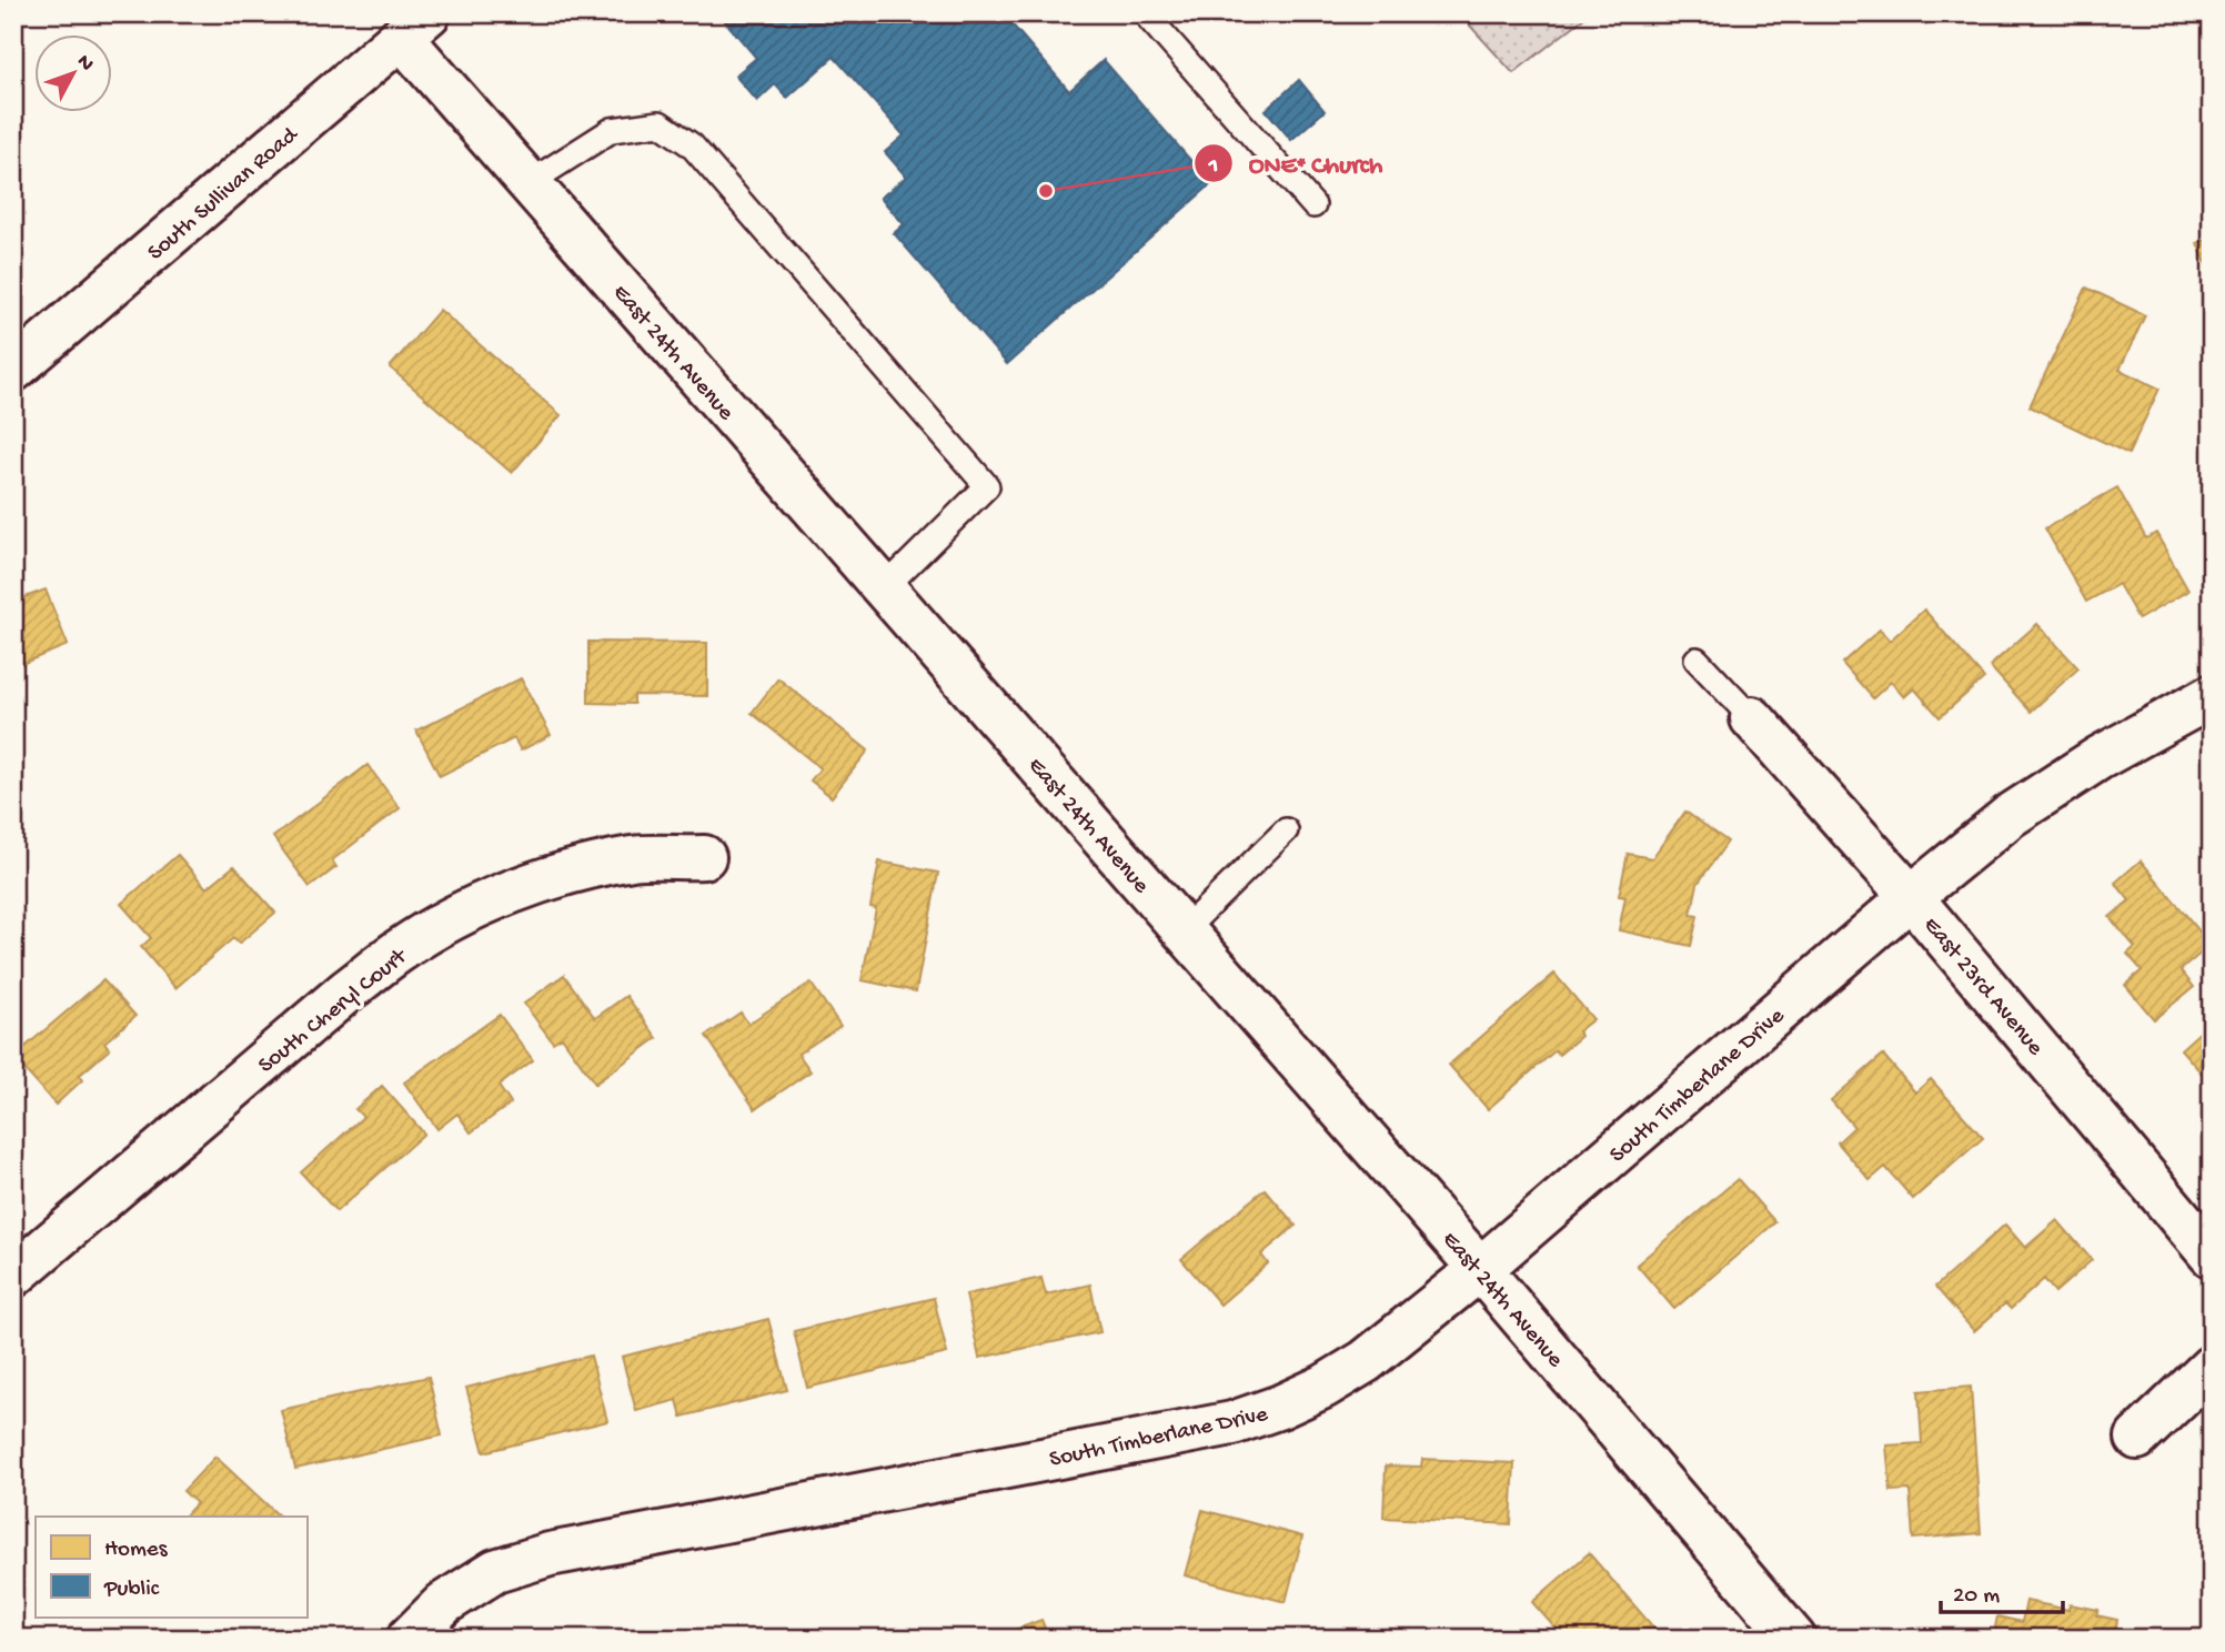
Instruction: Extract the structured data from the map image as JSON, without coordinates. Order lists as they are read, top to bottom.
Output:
{
  "streets": {
    "street": [
      "South Sullivan Road",
      "East 24th Avenue",
      "East 23rd Avenue",
      "South Cheryl Court",
      "South Timberlane Drive"
    ]
  },
  "crossings": [
    ["South Sullivan Road", "East 24th Avenue"],
    ["East 24th Avenue", "South Timberlane Drive"],
    ["East 23rd Avenue", "South Timberlane Drive"]
  ],
  "places": ["ONE* Church"],
  "legend": ["Homes", "Public"],
  "scale_bar": "20 m",
  "north": "top right"
}
